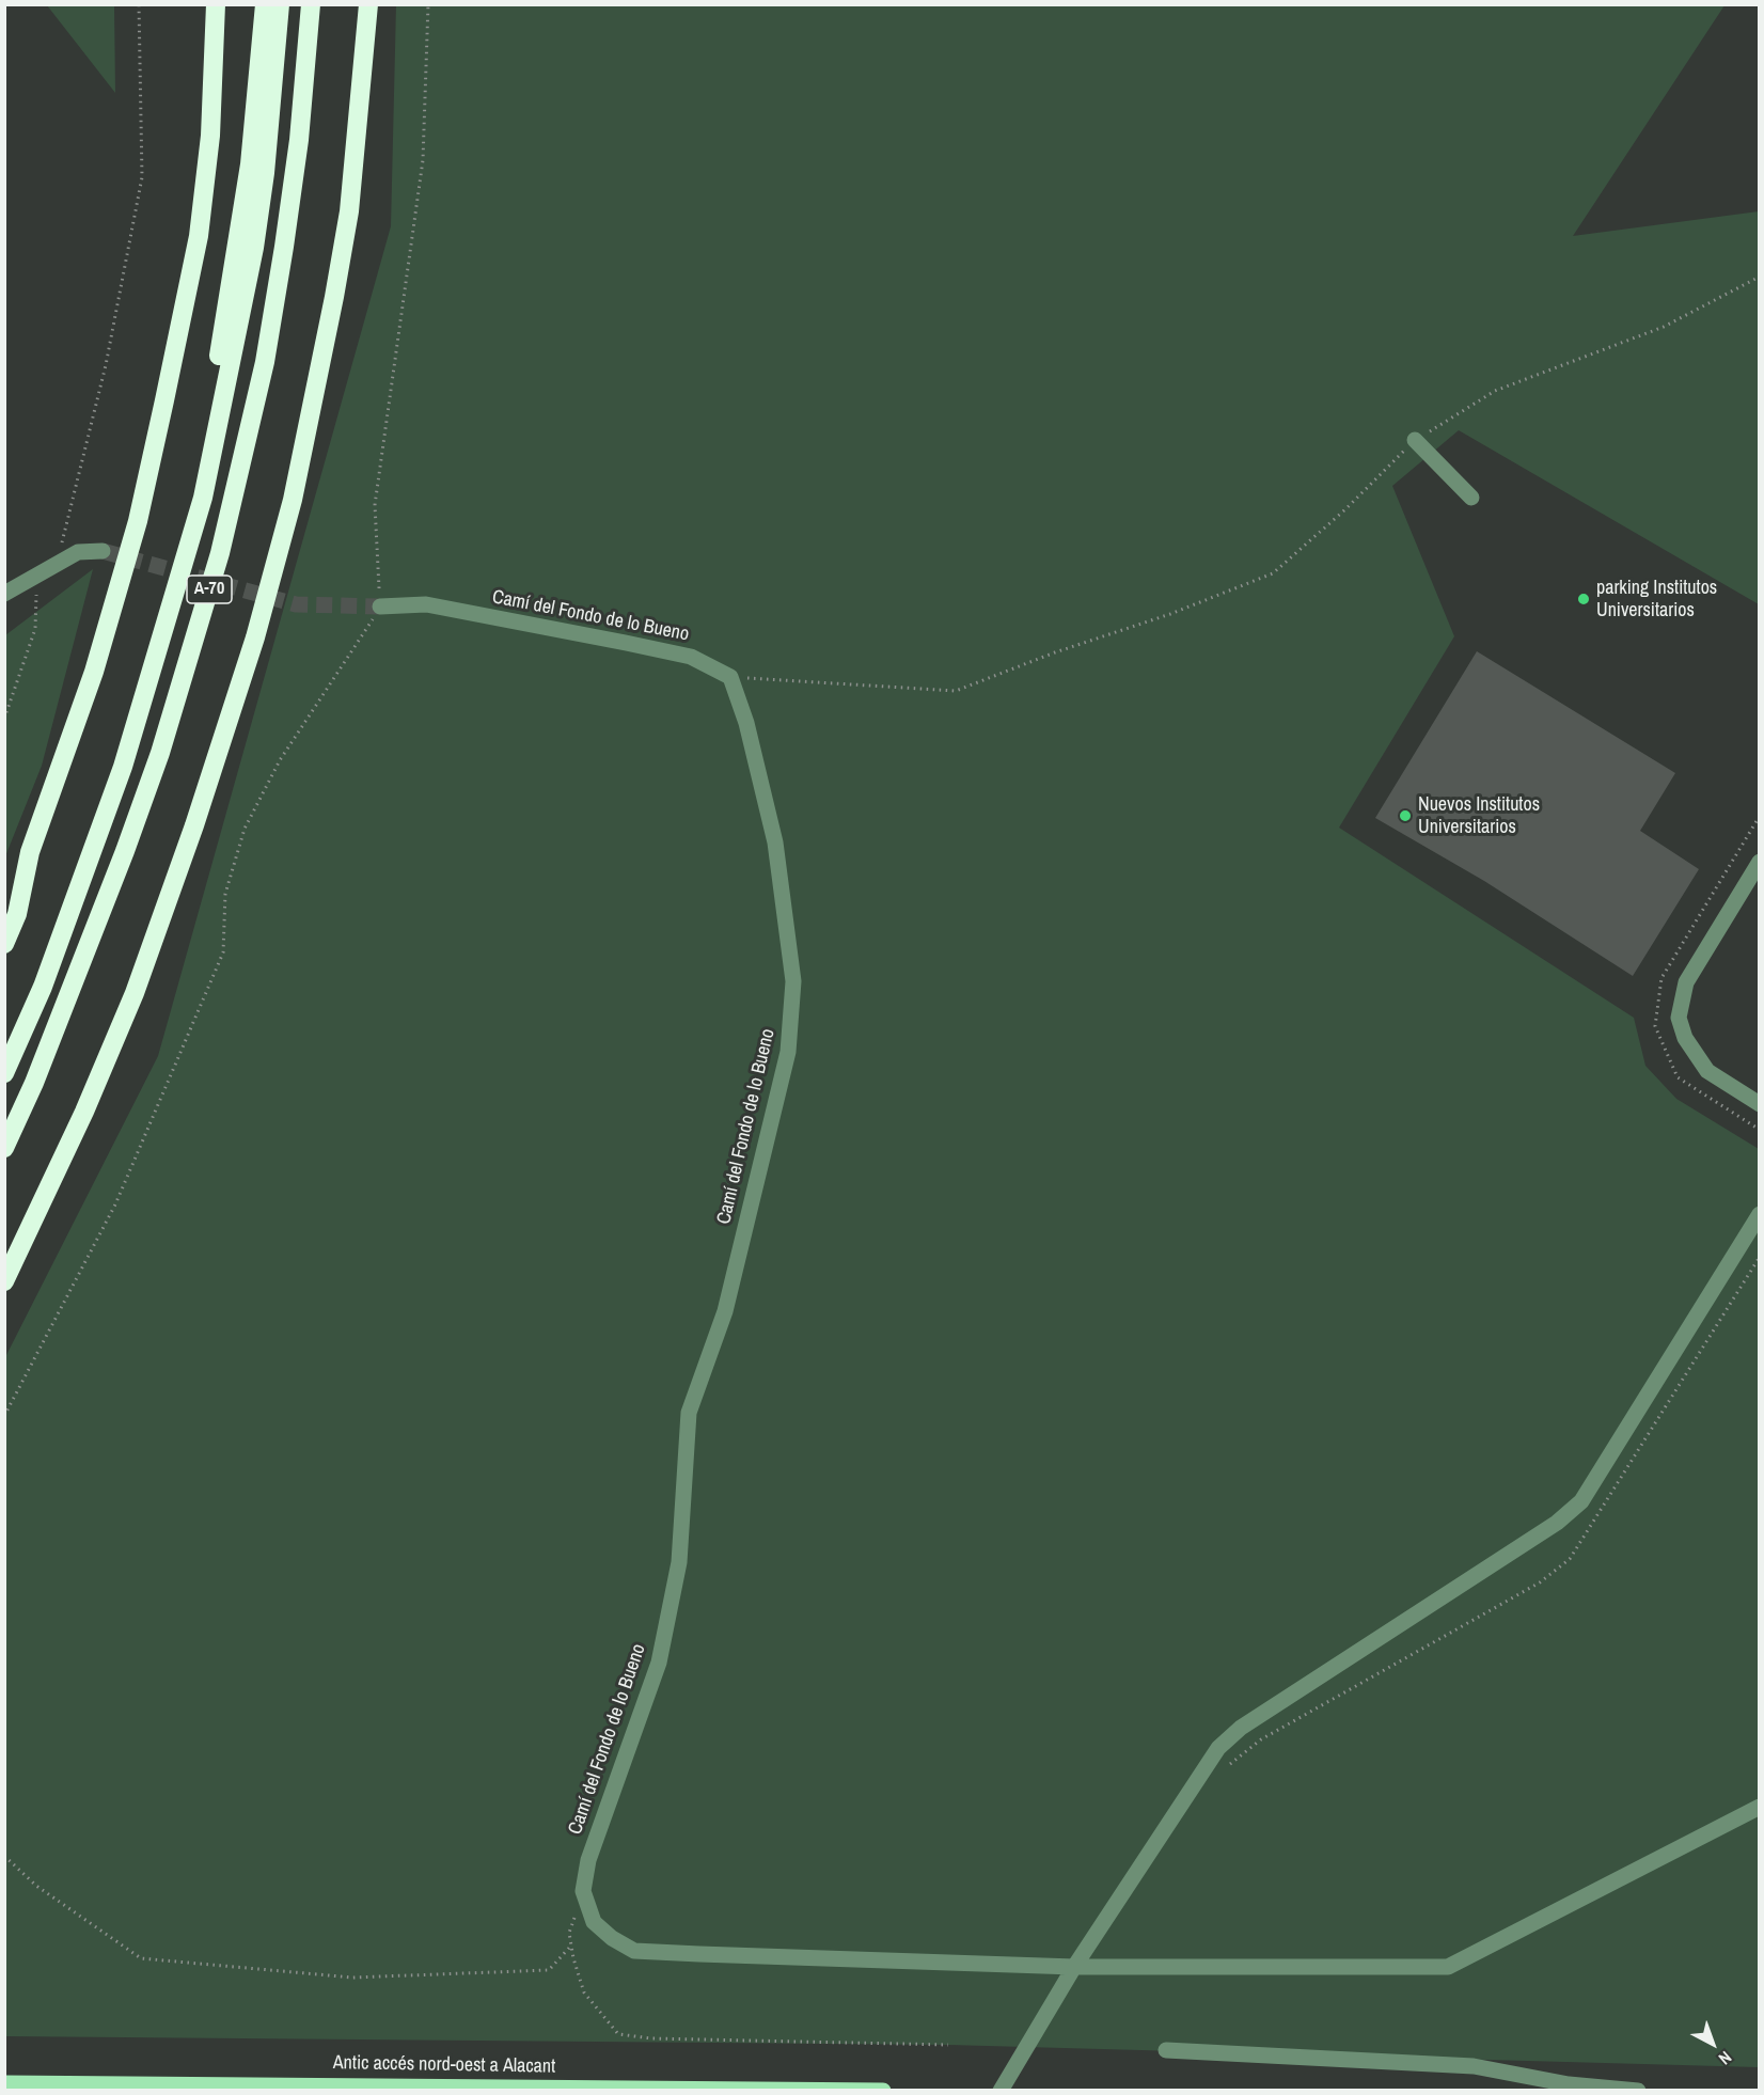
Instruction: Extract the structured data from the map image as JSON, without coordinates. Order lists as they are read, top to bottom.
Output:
{
  "streets": {
    "highway": ["A-70"],
    "main road": ["Antic accés nord-oest a Alacant"],
    "street": ["Camí del Fondo de lo Bueno"]
  },
  "places": ["parking Institutos Universitarios", "Nuevos Institutos Universitarios"],
  "north": "bottom right"
}
